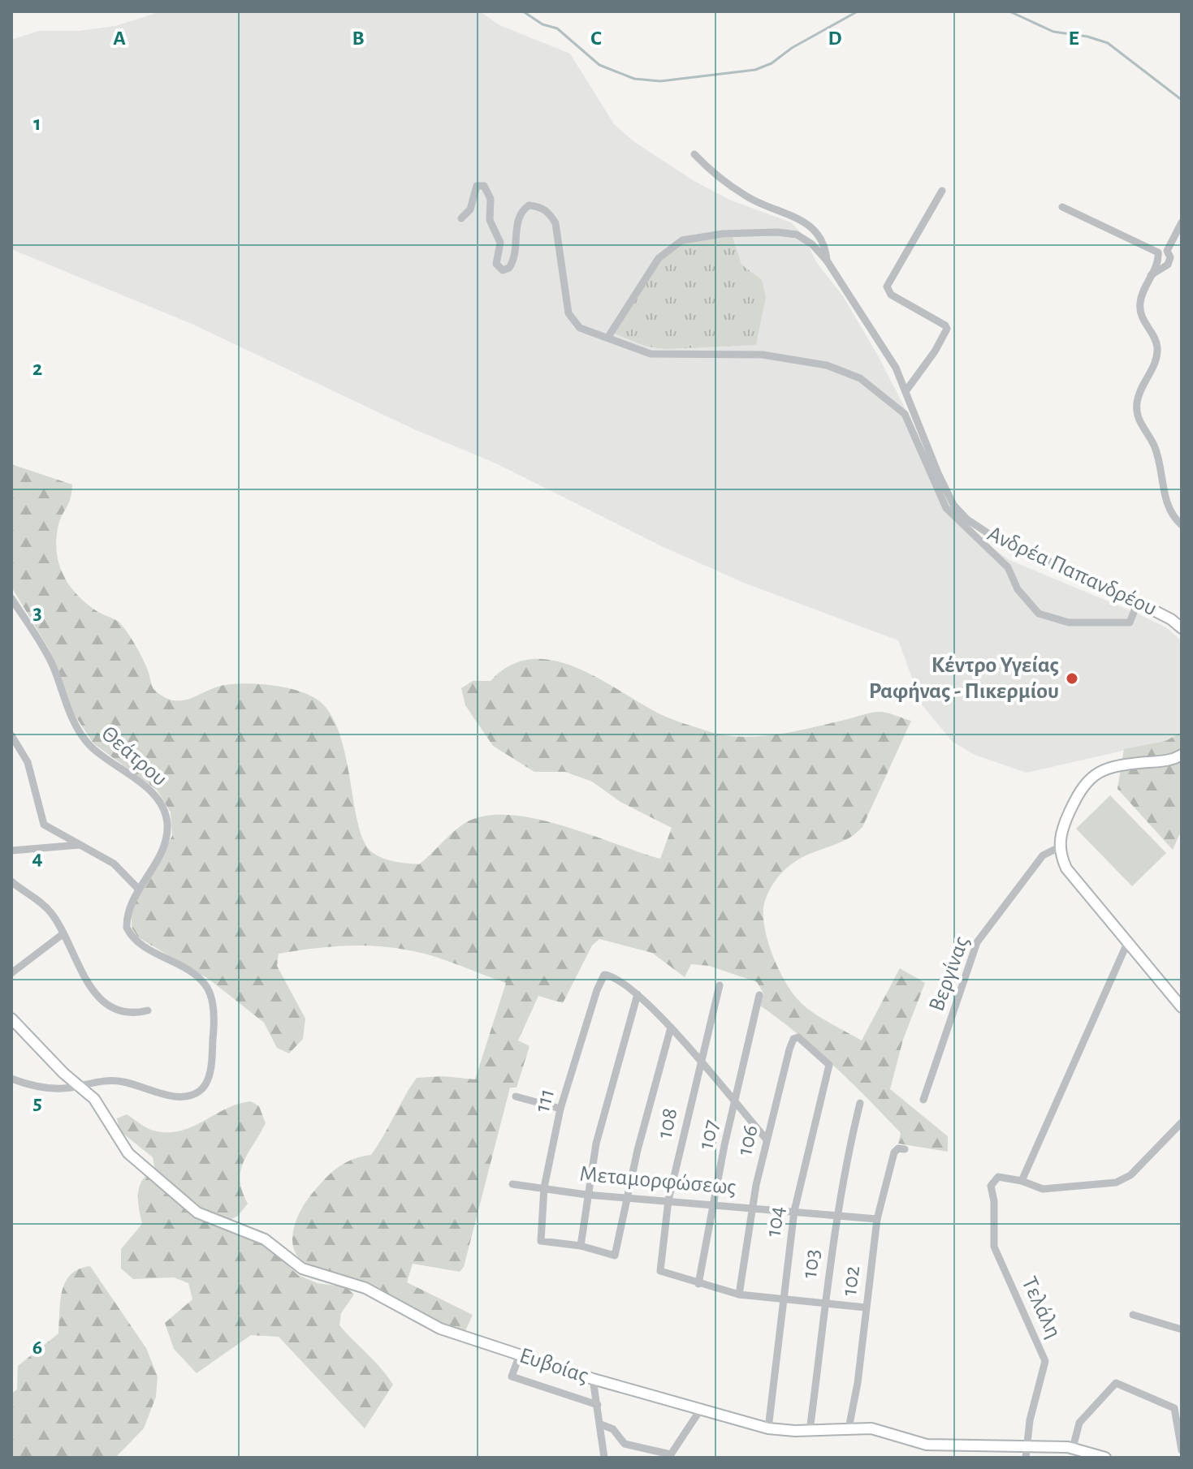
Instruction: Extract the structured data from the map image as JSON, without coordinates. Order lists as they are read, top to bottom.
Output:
{
  "streets": {
    "street": [
      "Ανδρέα Παπανδρέου",
      "Θεάτρου",
      "Βεργίνας",
      "111",
      "108",
      "107",
      "106",
      "Μεταμορφώσεως",
      "104",
      "103",
      "102",
      "Τελάλη",
      "Ευβοίας"
    ]
  },
  "crossings": [
    ["Θεάτρου", "Ευβοίας"],
    ["111", "Μεταμορφώσεως"],
    ["108", "107"],
    ["108", "Μεταμορφώσεως"],
    ["107", "Μεταμορφώσεως"],
    ["106", "Μεταμορφώσεως"],
    ["106", "104"],
    ["Μεταμορφώσεως", "104"],
    ["Μεταμορφώσεως", "103"],
    ["Μεταμορφώσεως", "102"],
    ["104", "Ευβοίας"],
    ["103", "Ευβοίας"],
    ["102", "Ευβοίας"],
    ["Τελάλη", "Ευβοίας"]
  ],
  "places": ["Κέντρο Υγείας Ραφήνας - Πικερμίου"],
  "grid": {
    "columns": [
      "A",
      "B",
      "C",
      "D",
      "E"
    ],
    "rows": [
      "1",
      "2",
      "3",
      "4",
      "5",
      "6"
    ]
  }
}
